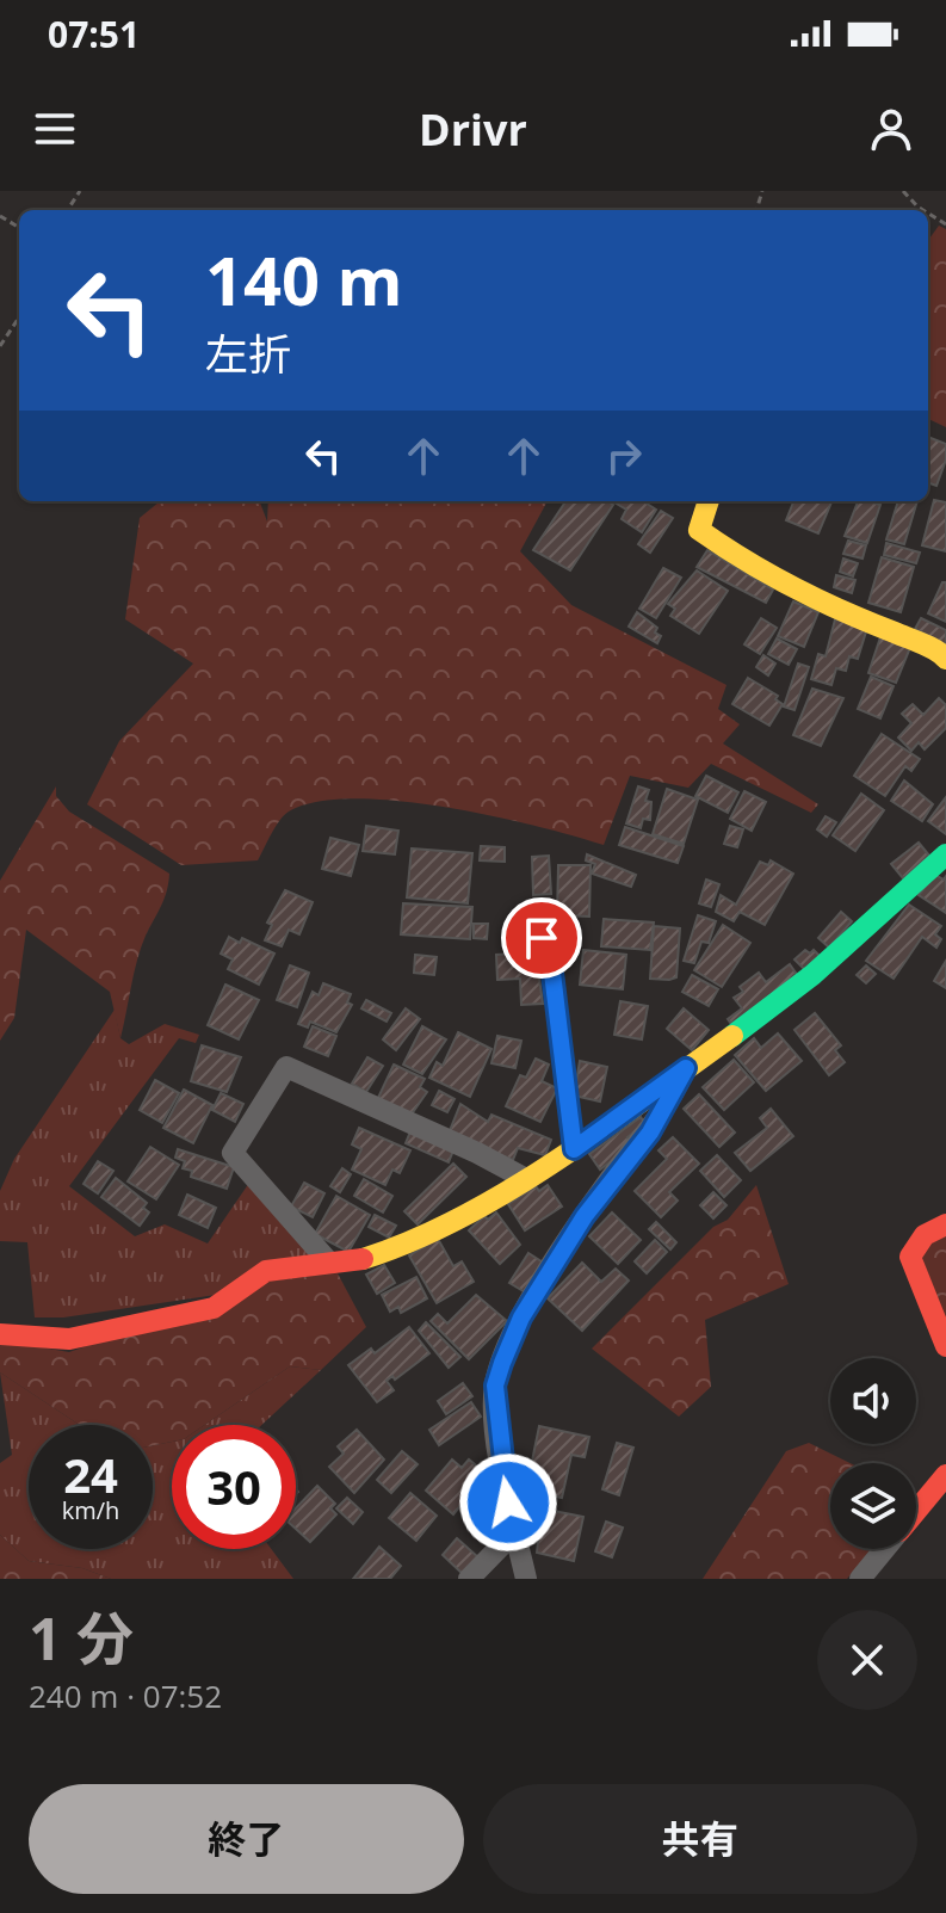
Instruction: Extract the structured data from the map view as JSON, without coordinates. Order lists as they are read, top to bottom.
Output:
{
  "page": {
    "status": "07:51",
    "header": "Drivr",
    "turn": ["140 m", "左折"],
    "speed": "24 km/h",
    "limit": "30",
    "heading": ["1 分", "240 m · 07:52"],
    "buttons": ["終了", "共有"]
  }
}
